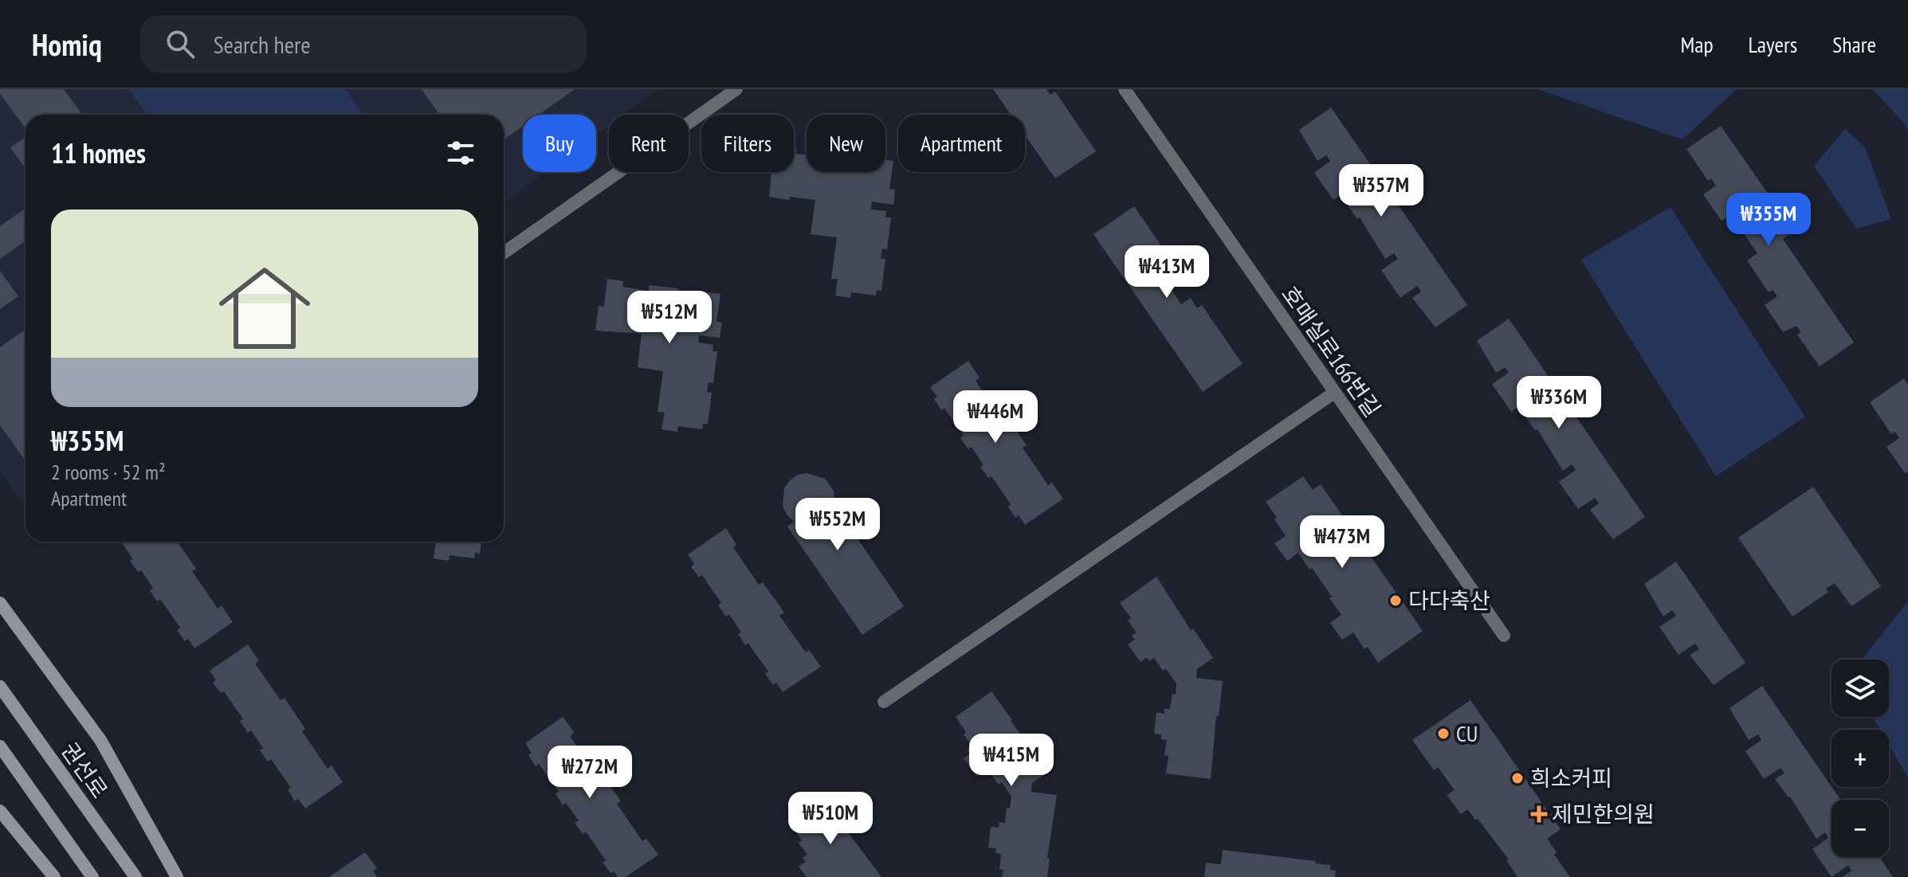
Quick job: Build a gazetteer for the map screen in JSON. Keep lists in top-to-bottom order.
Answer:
{
  "streets": {
    "main road": ["권선로"],
    "street": ["호매실로166번길"]
  },
  "places": {
    "other": ["다다축산", "CU", "희소커피"],
    "health": ["제민한의원"]
  },
  "page": {
    "header": "Homiq",
    "search": "Search here",
    "nav": ["Map", "Layers", "Share"],
    "chip": [
      "Buy",
      "Rent",
      "Filters",
      "New",
      "Apartment"
    ],
    "heading": "11 homes",
    "price": [
      "₩357M",
      "₩355M",
      "₩413M",
      "₩512M",
      "₩336M",
      "₩446M",
      "₩552M",
      "₩473M",
      "₩415M",
      "₩272M",
      "₩510M"
    ],
    "list": [
      {
        "name": "₩355M",
        "note": "2 rooms · 52 m² · Apartment"
      }
    ],
    "map_buttons": ["+", "−"]
  }
}
